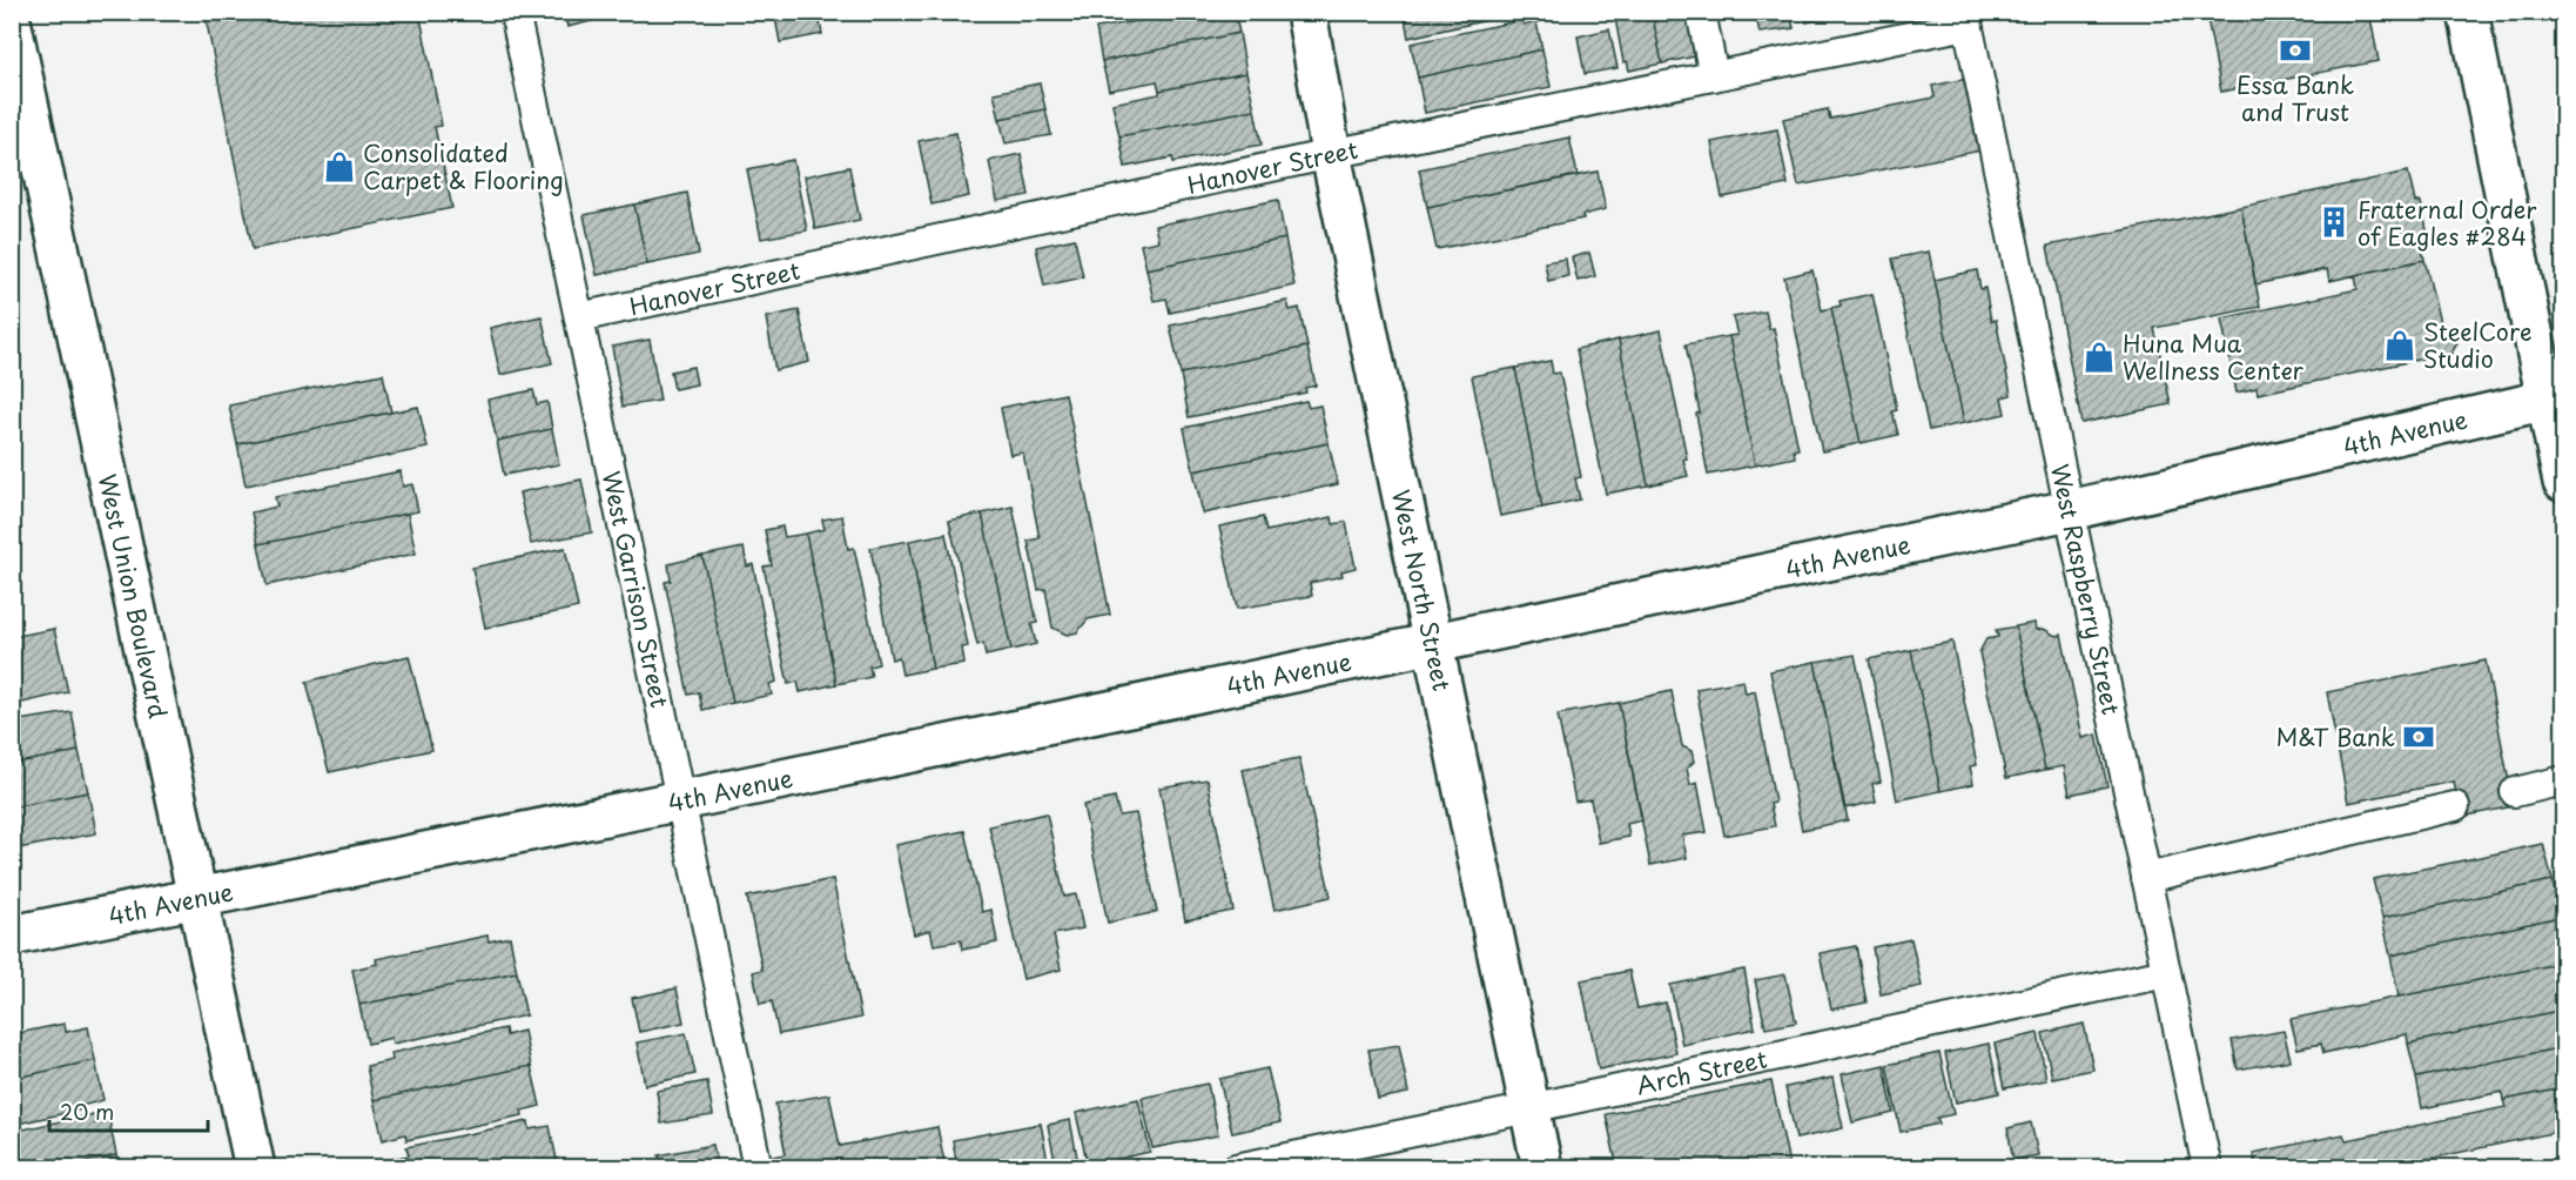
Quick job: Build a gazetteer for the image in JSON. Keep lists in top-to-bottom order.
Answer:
{
  "streets": {
    "street": ["4th Avenue", "West North Street", "West Union Boulevard"],
    "lane": [
      "Hanover Street",
      "West Garrison Street",
      "West Raspberry Street",
      "Arch Street"
    ]
  },
  "crossings": [
    ["Hanover Street", "West Garrison Street"],
    ["Hanover Street", "West North Street"],
    ["Hanover Street", "West Raspberry Street"],
    ["4th Avenue", "West Garrison Street"],
    ["4th Avenue", "West North Street"],
    ["4th Avenue", "West Raspberry Street"],
    ["4th Avenue", "West Union Boulevard"],
    ["West North Street", "Arch Street"],
    ["West Raspberry Street", "Arch Street"]
  ],
  "places": {
    "bank": ["Essa Bank and Trust", "M&T Bank"],
    "shop": ["Consolidated Carpet & Flooring", "SteelCore Studio", "Huna Mua Wellness Center"],
    "building": ["Fraternal Order of Eagles #284"]
  },
  "scale_bar": "20 m"
}
